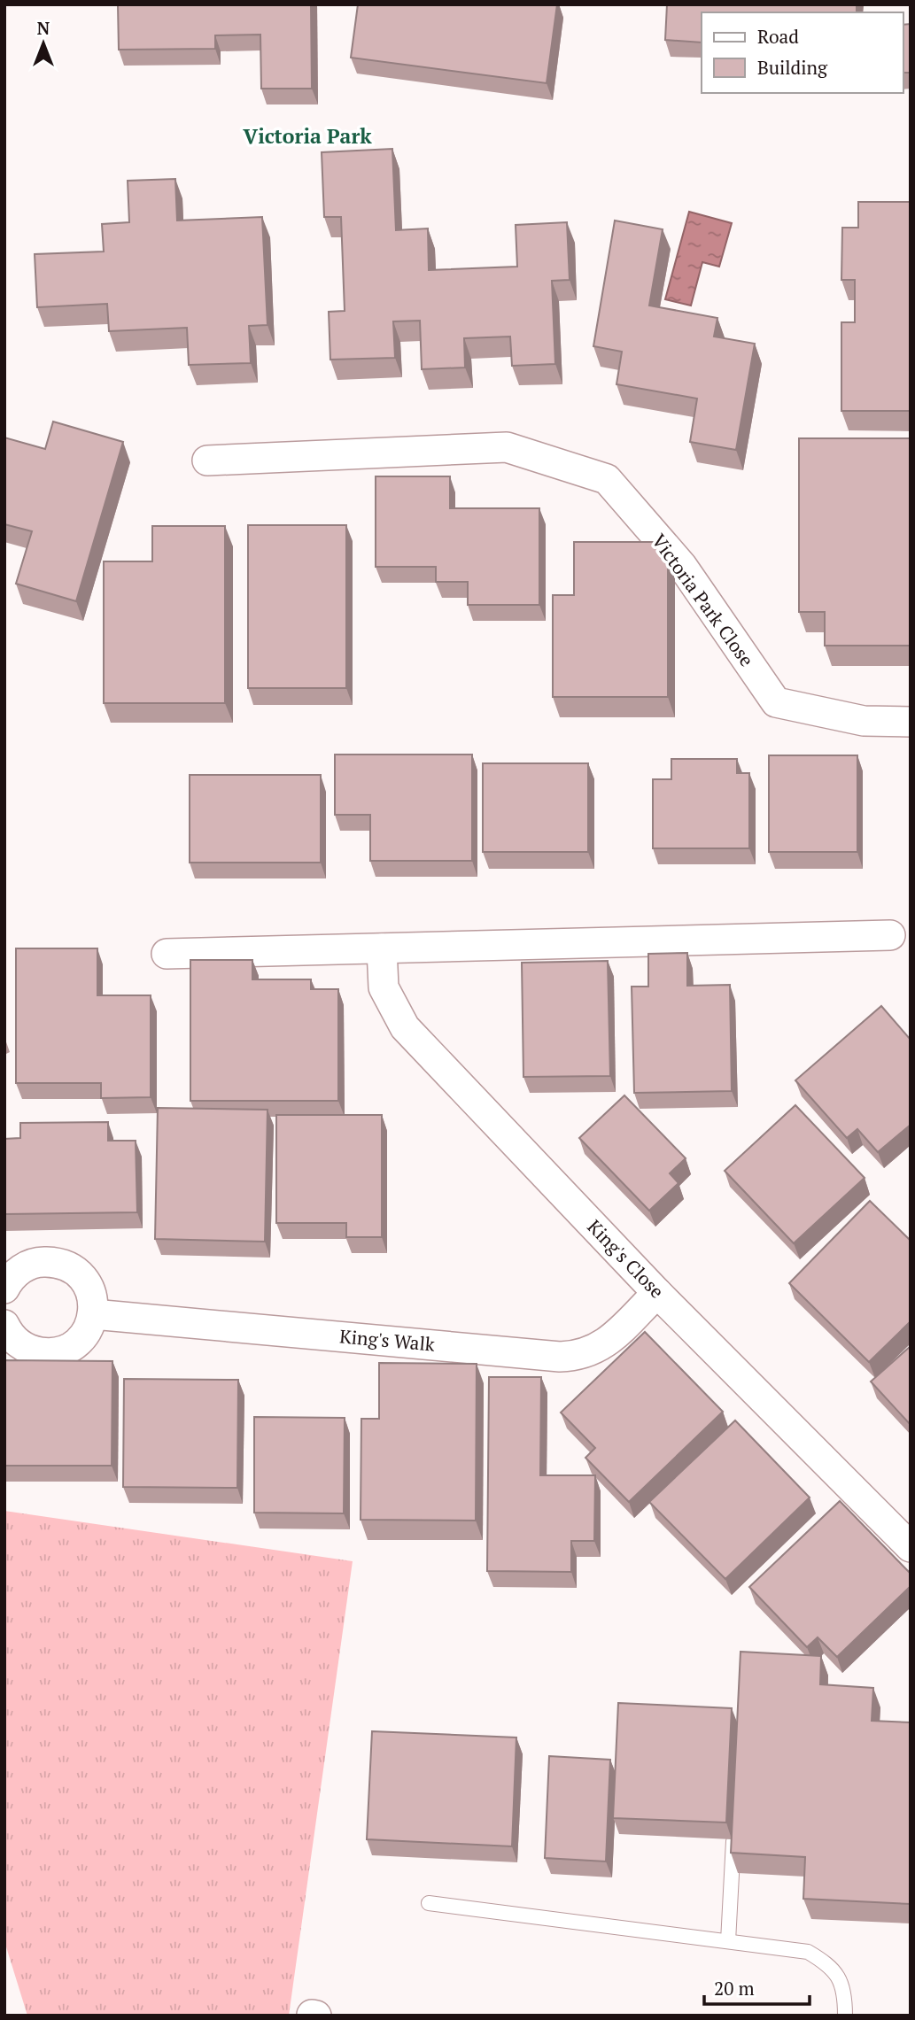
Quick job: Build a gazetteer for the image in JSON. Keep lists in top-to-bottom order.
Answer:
{
  "streets": {
    "street": ["Victoria Park Close", "King's Close", "King's Walk"]
  },
  "crossings": [
    ["King's Close", "King's Walk"]
  ],
  "districts": ["Victoria Park"],
  "legend": ["Road", "Building"],
  "scale_bar": "20 m",
  "north": "top"
}
